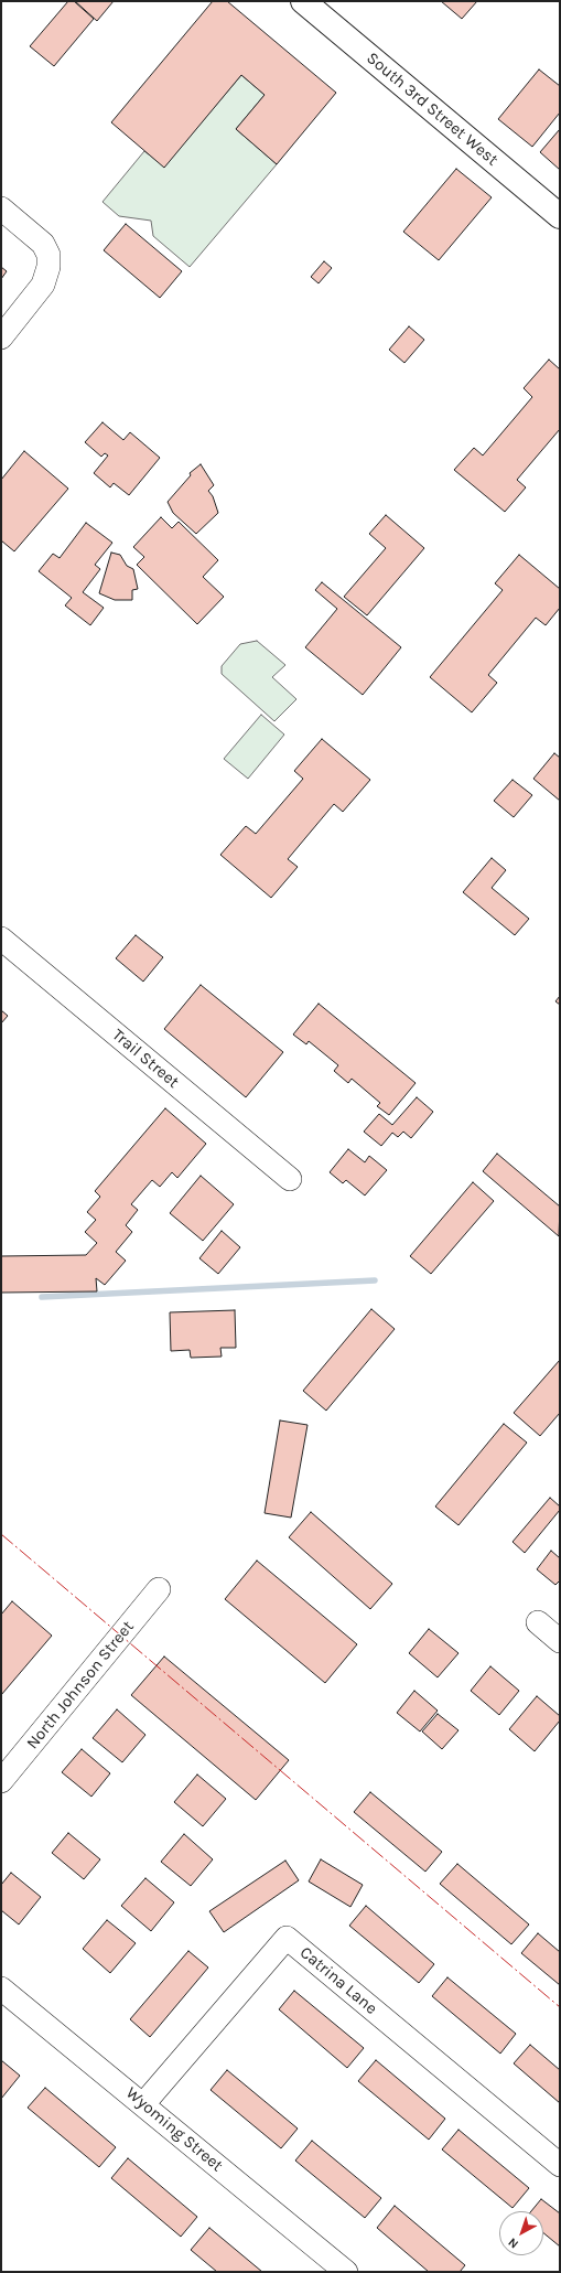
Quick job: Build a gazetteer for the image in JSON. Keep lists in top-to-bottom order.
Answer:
{
  "streets": {
    "main road": ["South 3rd Street West"],
    "street": [
      "Trail Street",
      "North Johnson Street",
      "Catrina Lane",
      "Wyoming Street"
    ]
  },
  "crossings": [
    ["Catrina Lane", "Wyoming Street"]
  ],
  "north": "bottom left"
}
